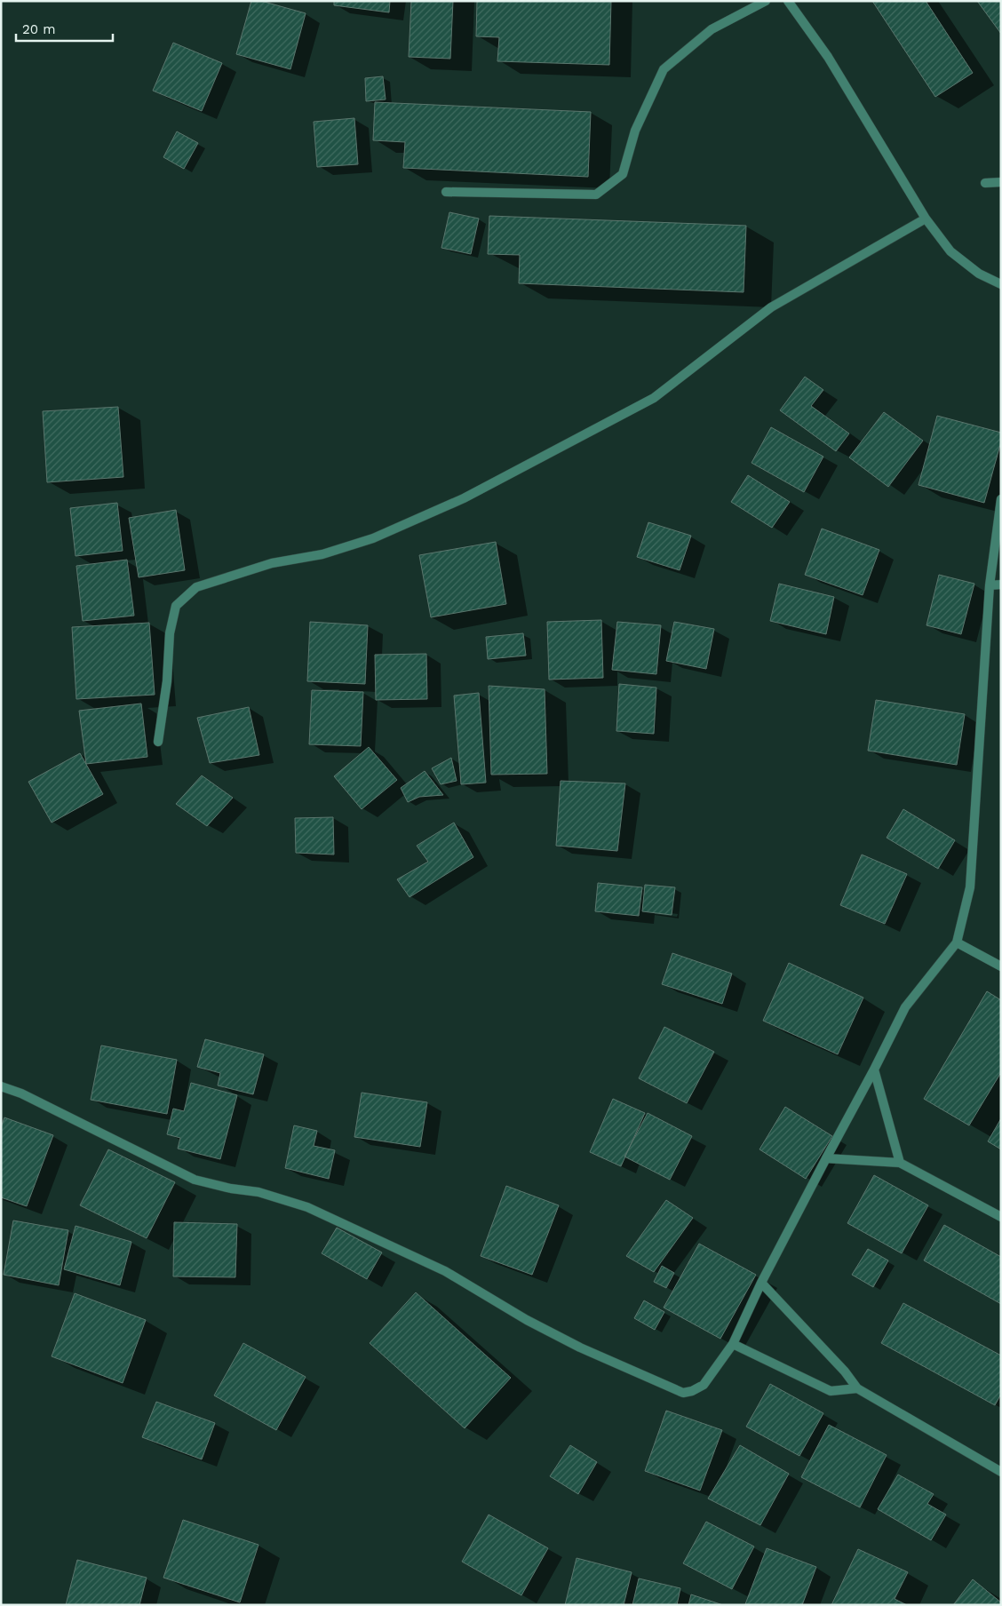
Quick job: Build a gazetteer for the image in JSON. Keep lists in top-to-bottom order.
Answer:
{
  "scale_bar": "20 m"
}
